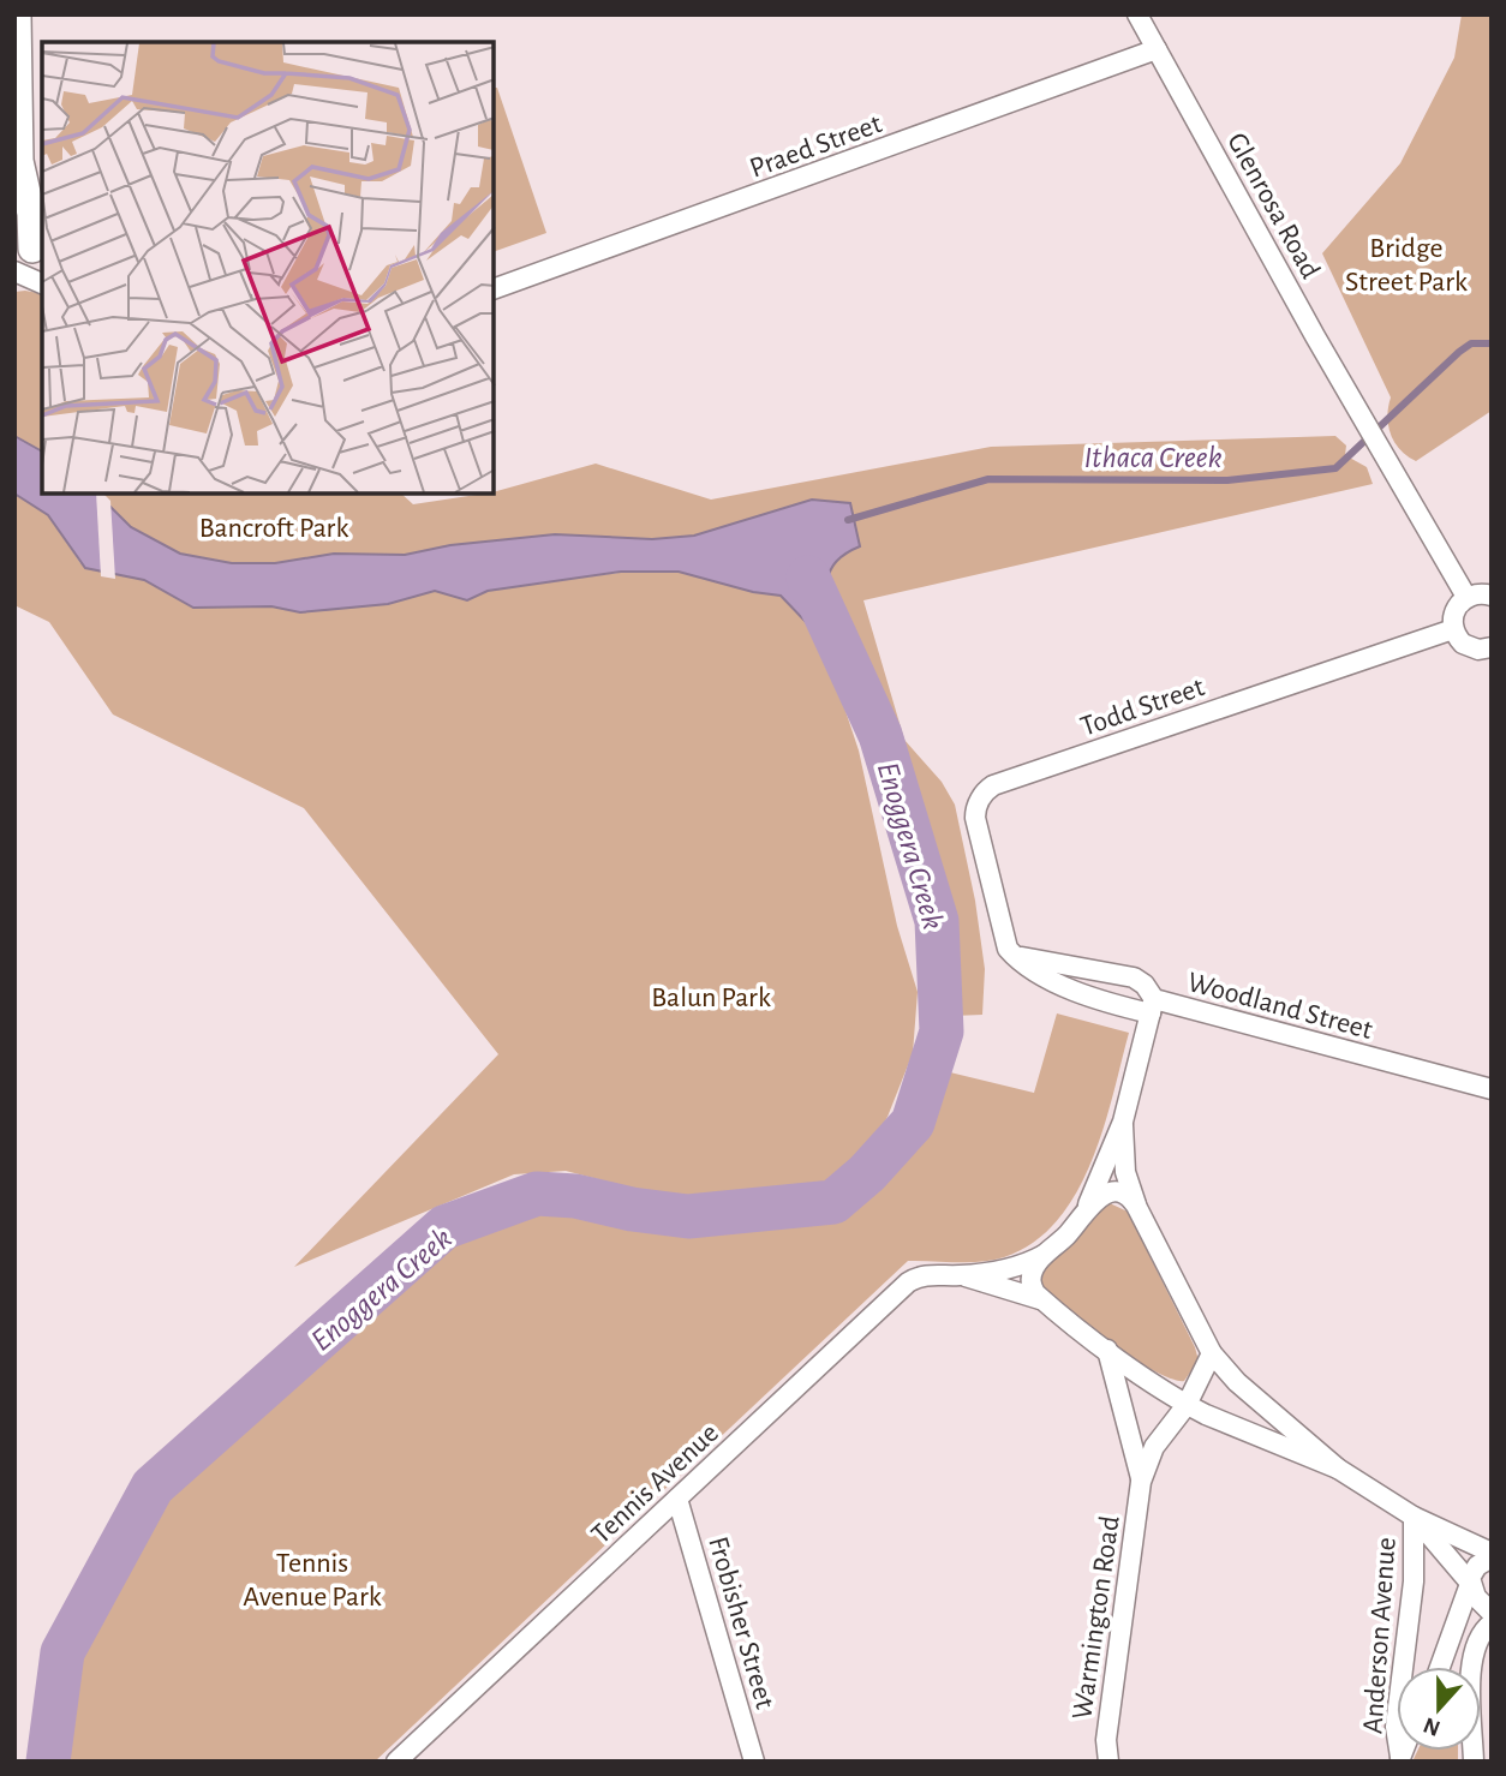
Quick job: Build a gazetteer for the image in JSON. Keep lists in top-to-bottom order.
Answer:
{
  "streets": {
    "street": [
      "Praed Street",
      "Glenrosa Road",
      "Todd Street",
      "Woodland Street",
      "Tennis Avenue",
      "Warmington Road",
      "Frobisher Street",
      "Anderson Avenue"
    ]
  },
  "crossings": [
    ["Praed Street", "Glenrosa Road"],
    ["Todd Street", "Woodland Street"],
    ["Tennis Avenue", "Warmington Road"],
    ["Tennis Avenue", "Frobisher Street"]
  ],
  "water": ["Ithaca Creek", "Enoggera Creek"],
  "parks": [
    "Bridge Street Park",
    "Bancroft Park",
    "Balun Park",
    "Tennis Avenue Park"
  ],
  "north": "bottom"
}
